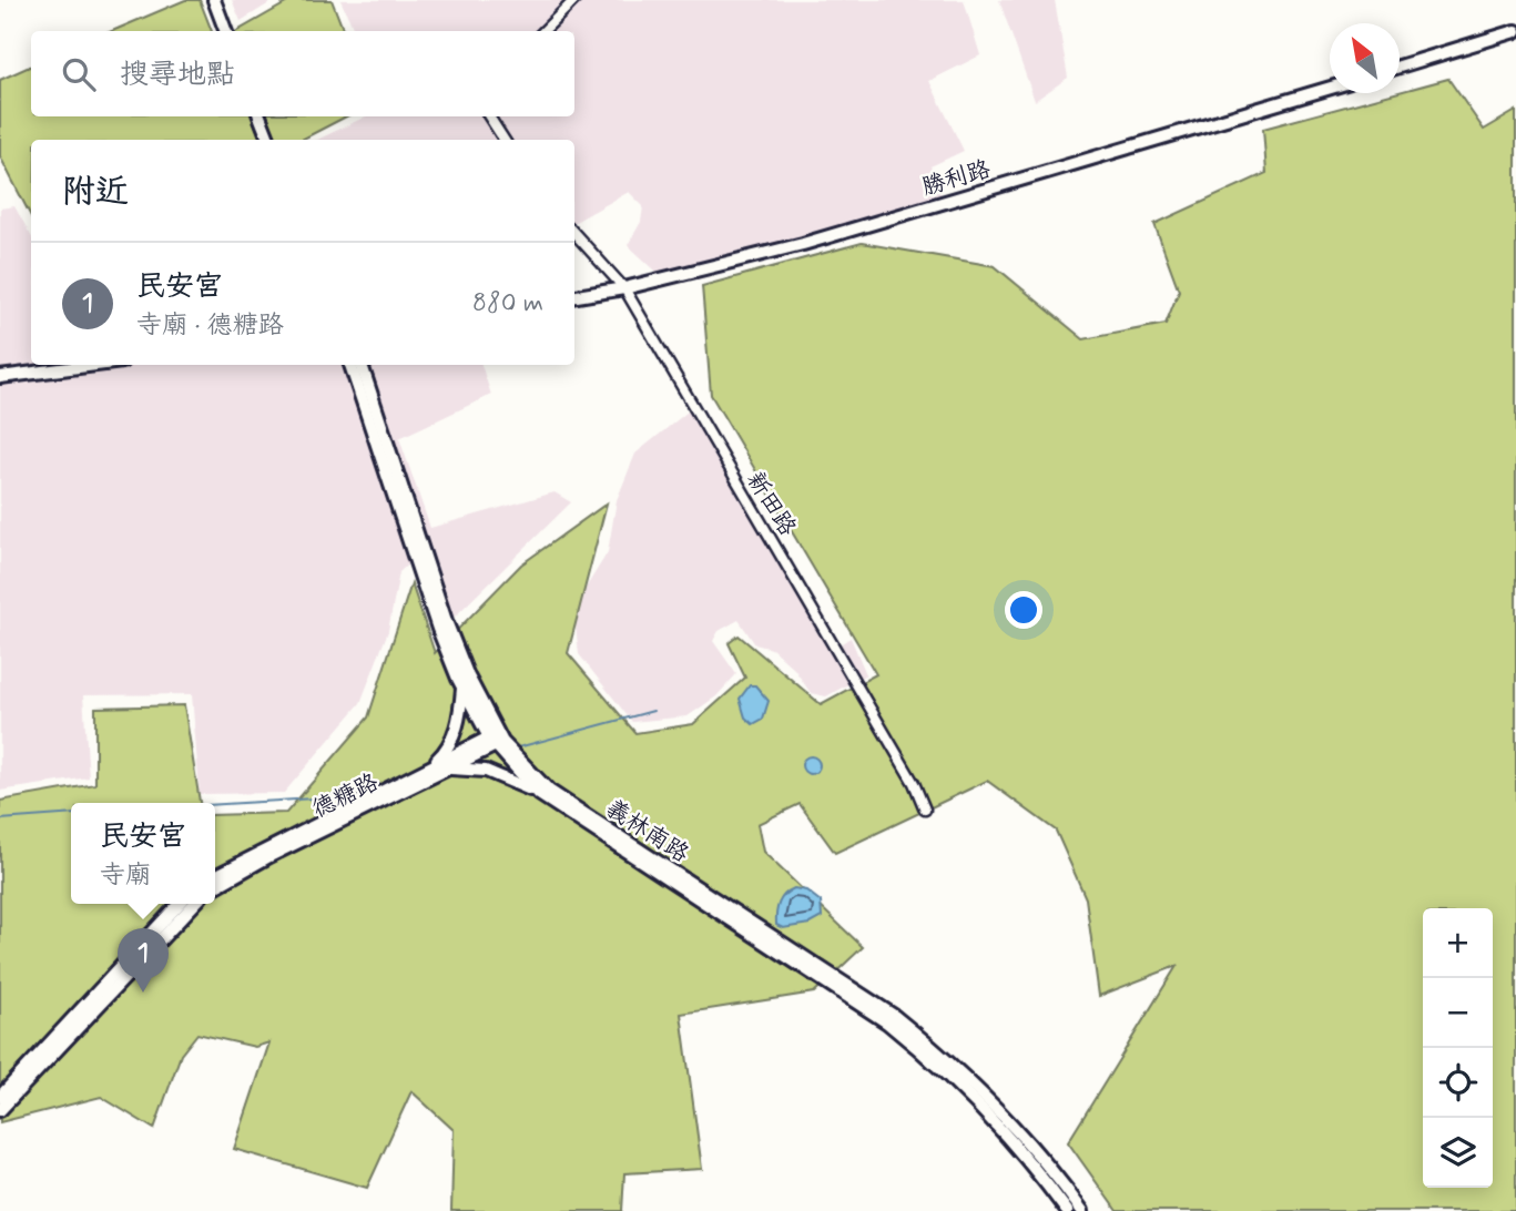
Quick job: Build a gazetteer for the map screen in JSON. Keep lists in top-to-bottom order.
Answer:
{
  "streets": {
    "street": [
      "勝利路",
      "新田路",
      "德糖路",
      "義林南路"
    ]
  },
  "crossings": [
    ["勝利路", "新田路"],
    ["德糖路", "義林南路"]
  ],
  "north": "top left",
  "page": {
    "search": "搜尋地點",
    "heading": "附近",
    "list": [
      {
        "mark": "1",
        "name": "民安宮",
        "note": "寺廟 · 德糖路",
        "value": "880 m"
      }
    ],
    "popup": ["民安宮", "寺廟"],
    "map_buttons": ["+", "−"],
    "pins": "1"
  }
}
